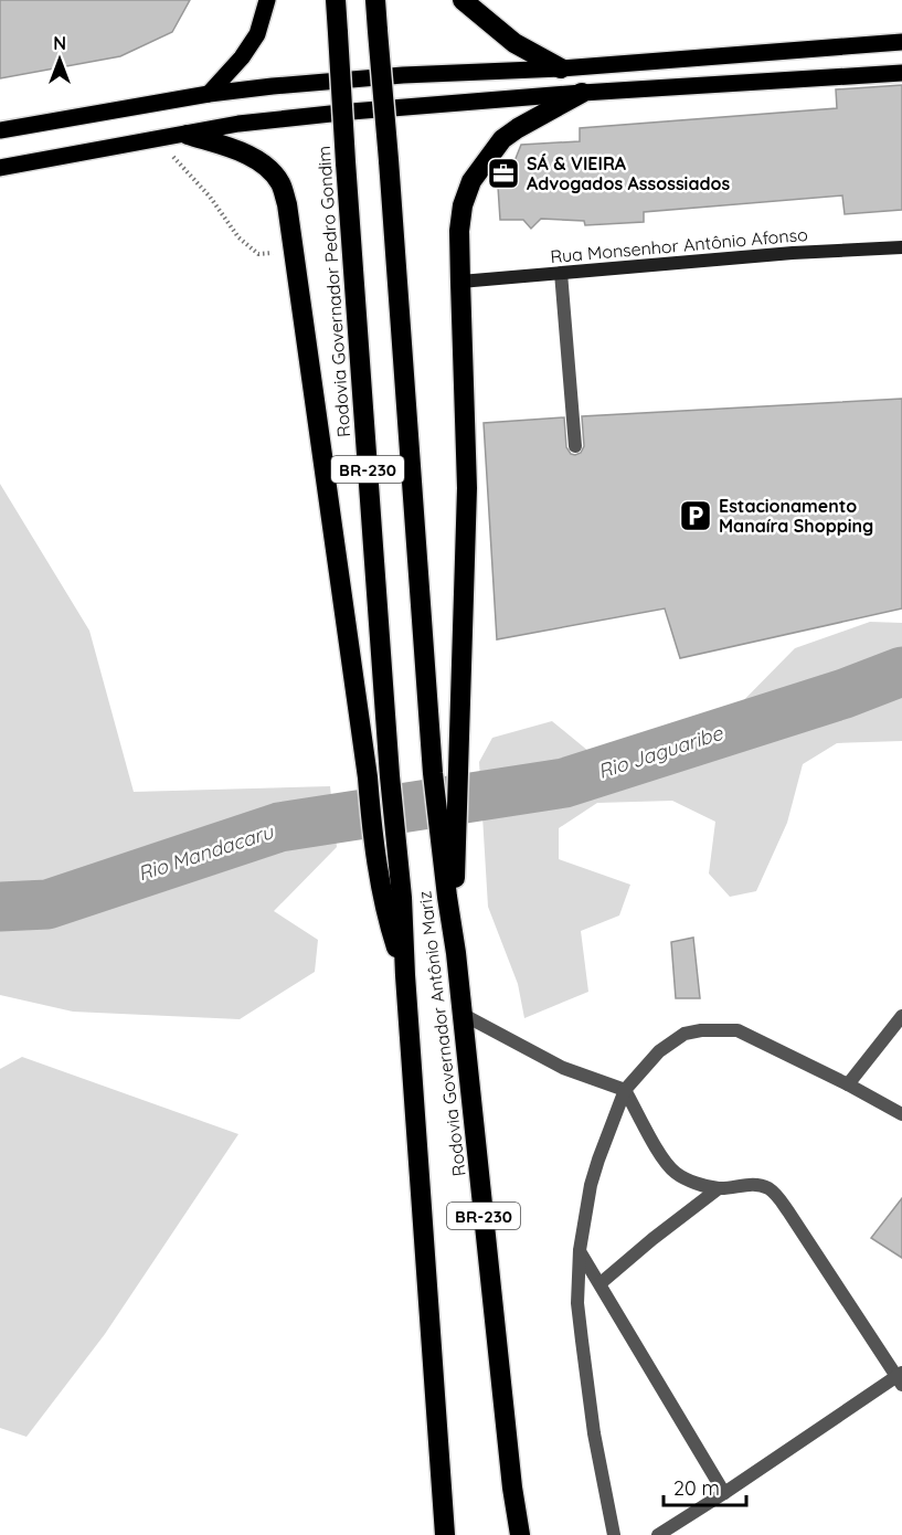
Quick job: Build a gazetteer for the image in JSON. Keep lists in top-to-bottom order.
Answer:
{
  "streets": {
    "highway": ["Rodovia Governador Pedro Gondim", "BR-230", "Rodovia Governador Antônio Mariz"],
    "street": ["Rua Monsenhor Antônio Afonso"]
  },
  "crossings": [
    ["Rodovia Governador Pedro Gondim", "Rodovia Governador Antônio Mariz"]
  ],
  "water": ["Rio Jaguaribe", "Rio Mandacaru"],
  "places": {
    "office": ["SÁ & VIEIRA Advogados Assossiados"],
    "parking": ["Estacionamento Manaíra Shopping"]
  },
  "scale_bar": "20 m",
  "north": "top"
}
